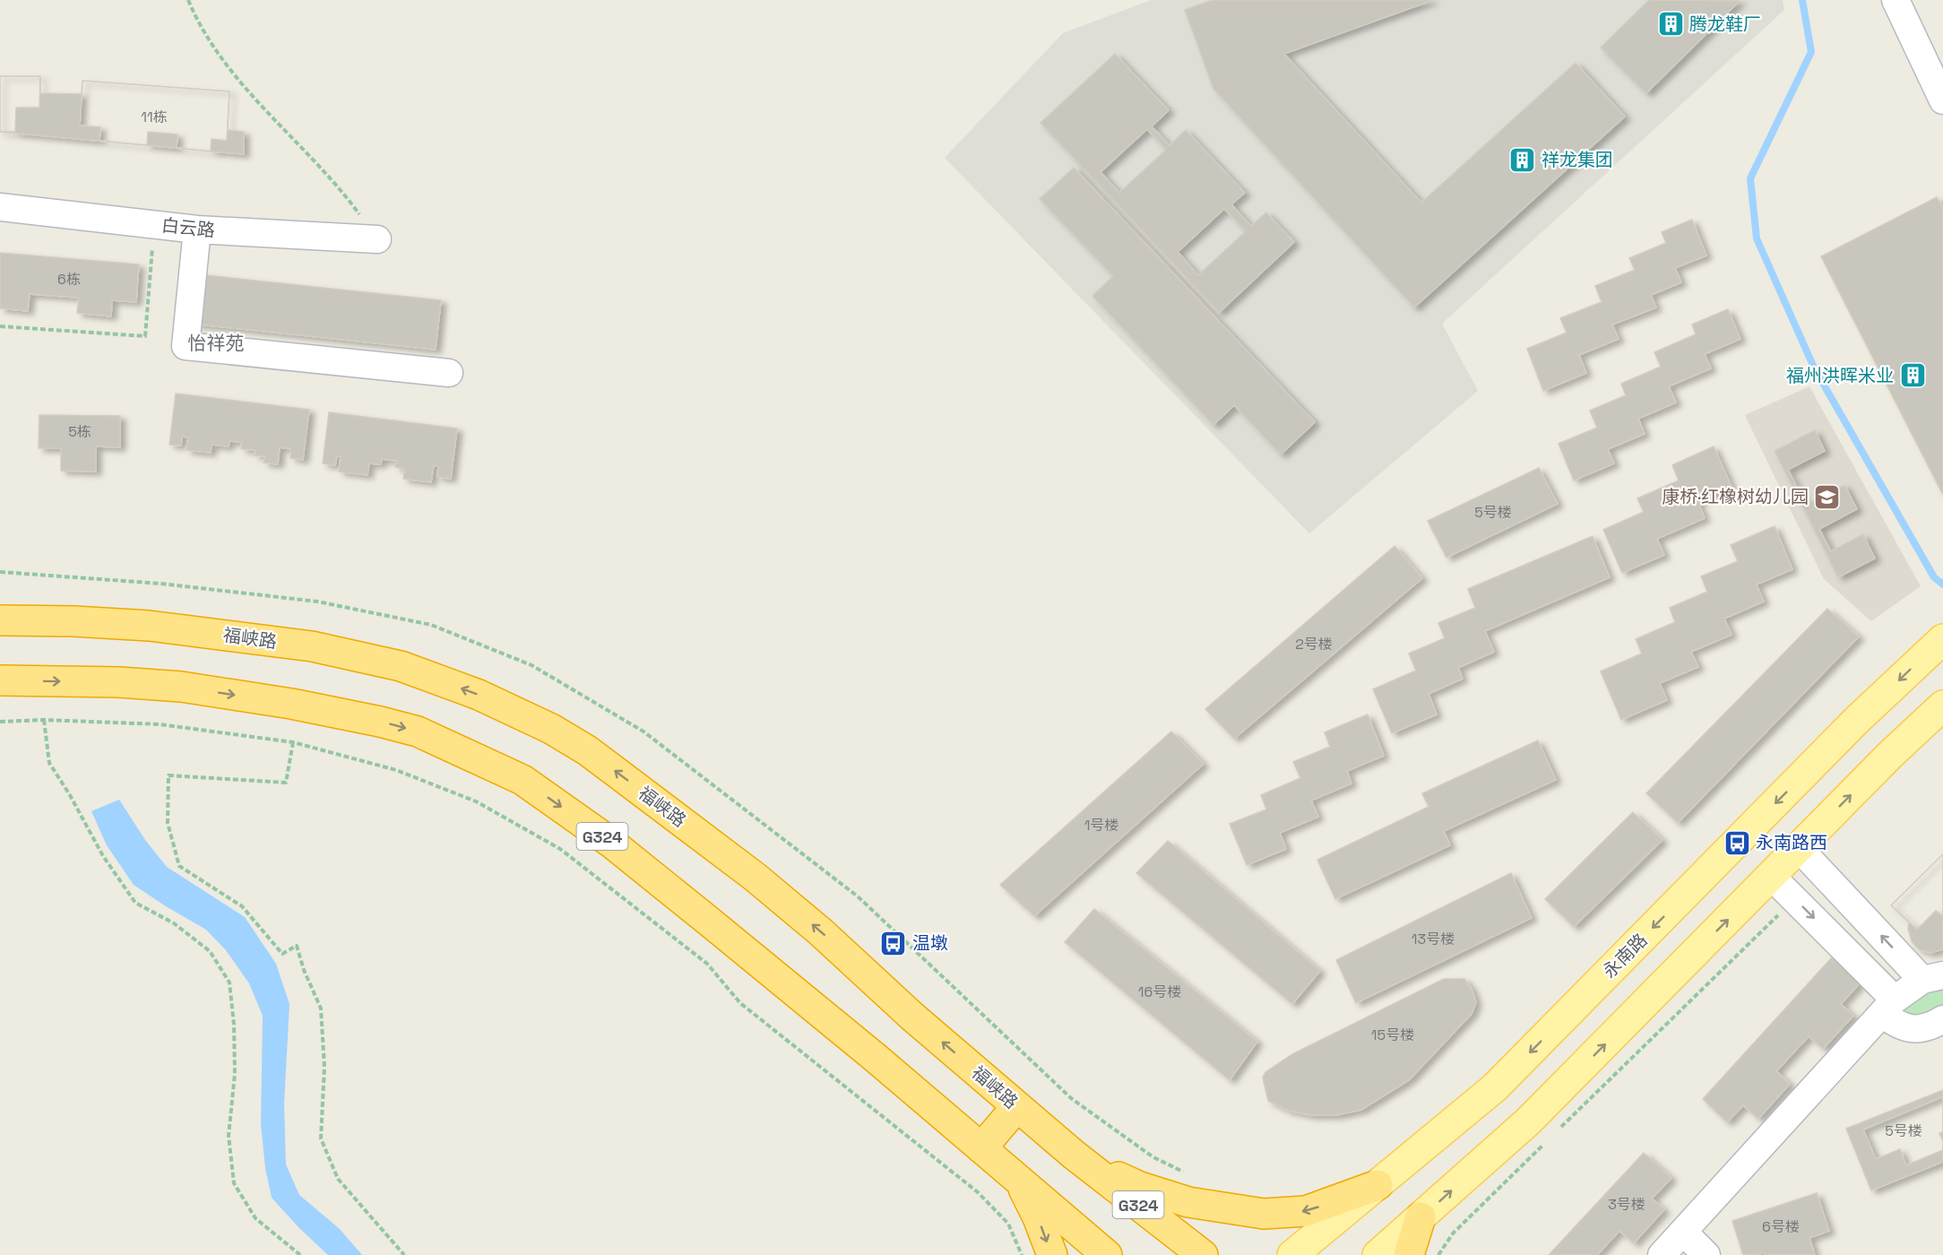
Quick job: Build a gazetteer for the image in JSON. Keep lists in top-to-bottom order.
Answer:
{
  "streets": {
    "highway": ["福峡路", "G324"],
    "main road": ["永南路"],
    "street": ["白云路"]
  },
  "districts": ["怡祥苑"],
  "places": {
    "building": ["腾龙鞋厂", "祥龙集团", "福州洪晖米业"],
    "school or university": ["康桥·红橡树幼儿园"],
    "bus stop": ["永南路西", "温墩"]
  },
  "house_numbers": [
    "11栋",
    "6栋",
    "5栋",
    "5号楼",
    "2号楼",
    "1号楼",
    "13号楼",
    "16号楼",
    "15号楼",
    "5号楼",
    "3号楼",
    "6号楼"
  ]
}
